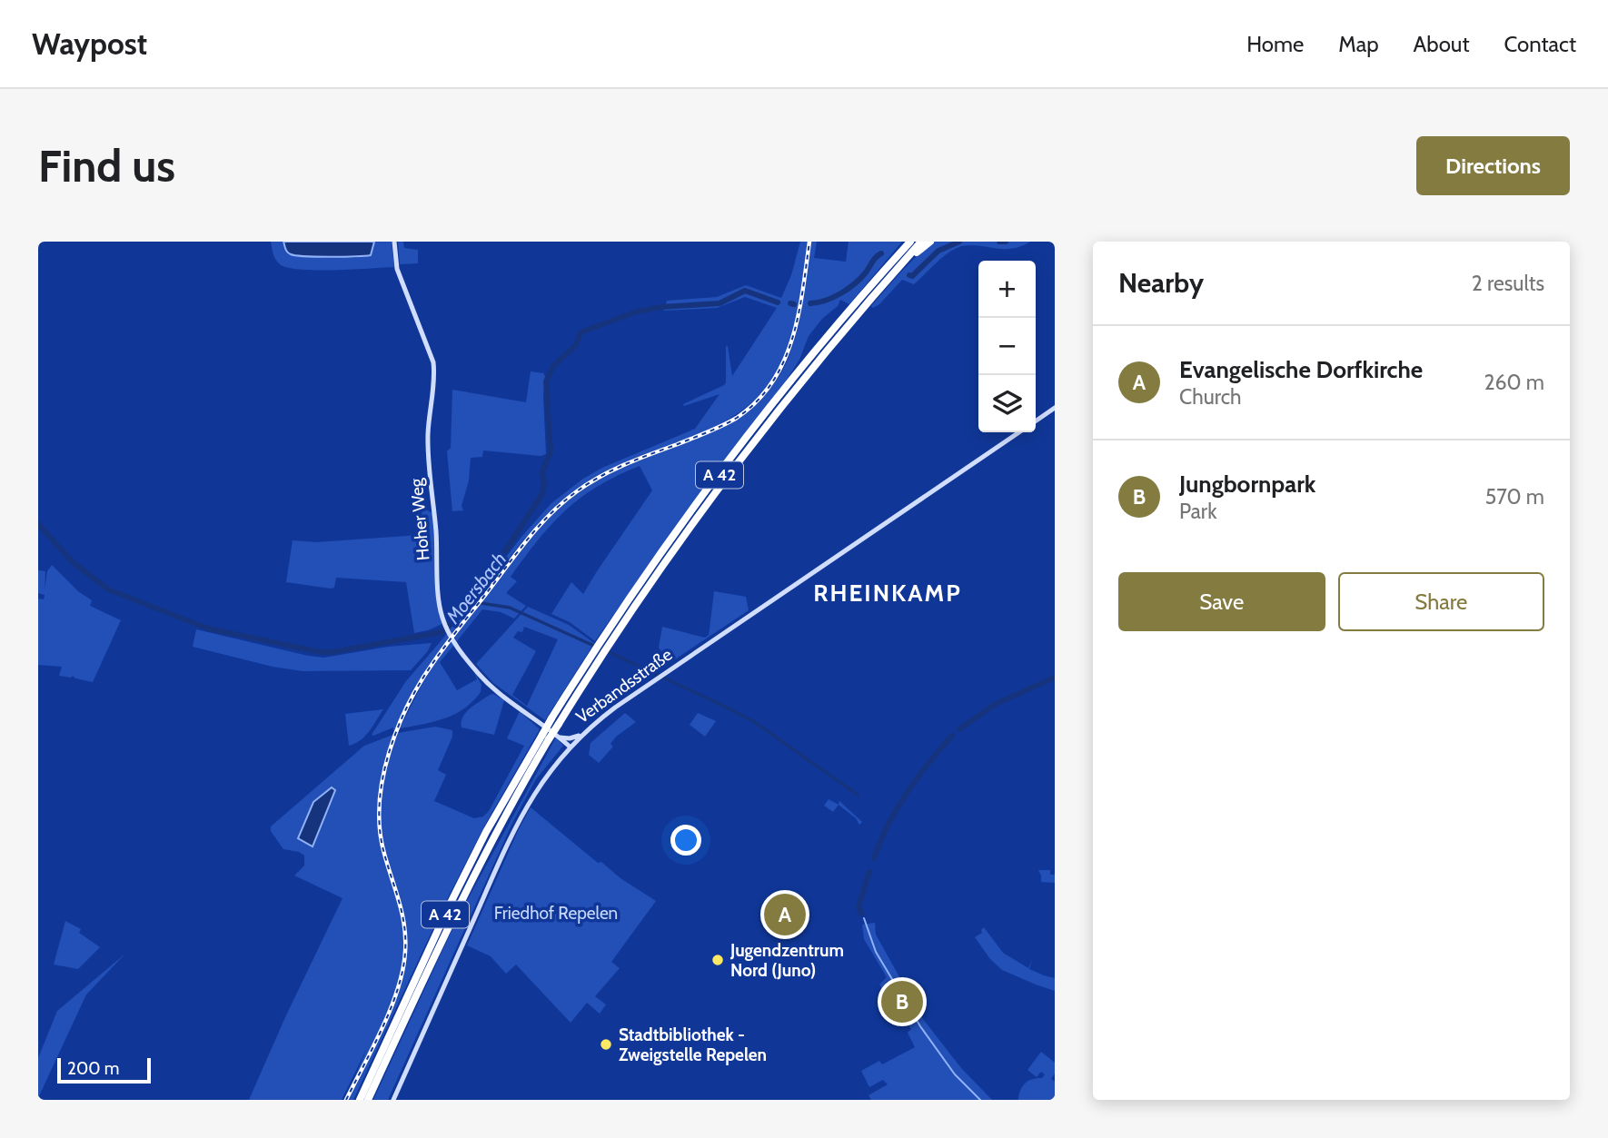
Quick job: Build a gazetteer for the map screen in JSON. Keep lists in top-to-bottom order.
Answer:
{
  "streets": {
    "highway": ["A 42"],
    "main road": ["Hoher Weg", "Verbandsstraße"]
  },
  "crossings": [
    ["Hoher Weg", "Verbandsstraße"]
  ],
  "districts": ["RHEINKAMP"],
  "water": ["Moersbach"],
  "parks": ["Friedhof Repelen"],
  "places": ["Jugendzentrum Nord (Juno)", "Stadtbibliothek - Zweigstelle Repelen"],
  "scale_bar": "200 m",
  "page": {
    "header": "Waypost",
    "nav": [
      "Home",
      "Map",
      "About",
      "Contact"
    ],
    "buttons": [
      "Directions",
      ["Save", "Share"]
    ],
    "title": "Find us",
    "heading": ["Nearby", "2 results"],
    "map_buttons": ["+", "−"],
    "list": [
      {
        "mark": "A",
        "name": "Evangelische Dorfkirche",
        "note": "Church",
        "value": "260 m"
      },
      {
        "mark": "B",
        "name": "Jungbornpark",
        "note": "Park",
        "value": "570 m"
      }
    ],
    "pins": ["A", "B"],
    "scale": "200 m"
  }
}
